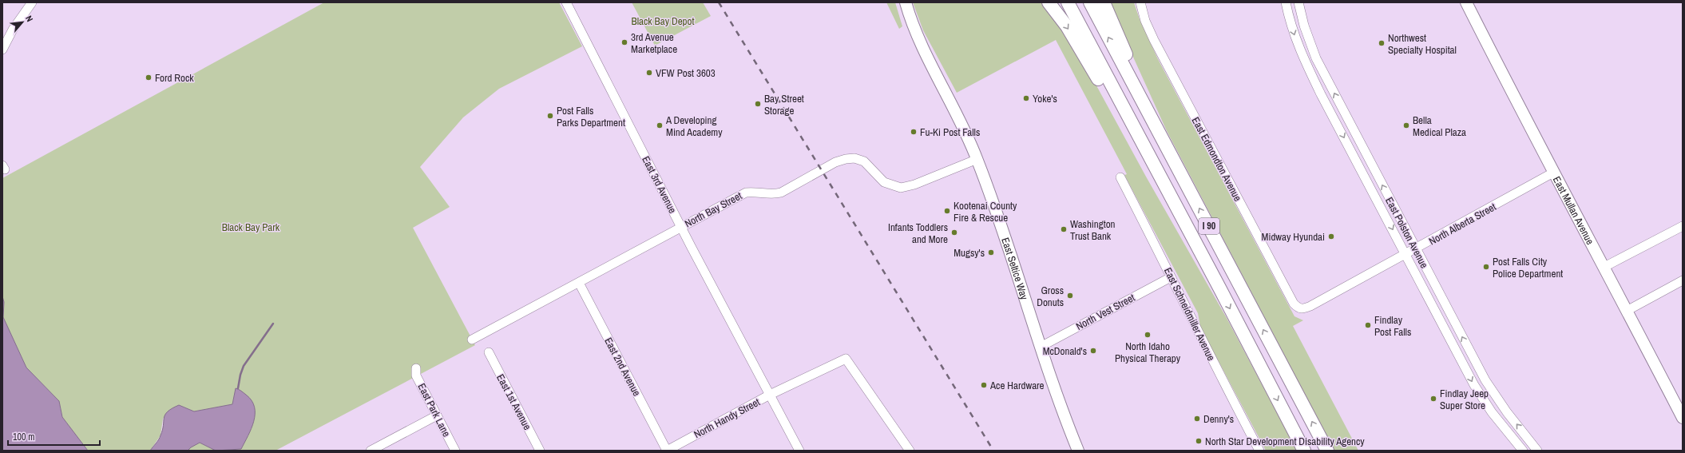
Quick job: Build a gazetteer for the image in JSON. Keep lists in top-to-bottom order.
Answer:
{
  "streets": {
    "highway": ["I 90"],
    "main road": ["East Mullan Avenue", "East Seltice Way"],
    "street": [
      "East Edmondton Avenue",
      "East 3rd Avenue",
      "North Bay Street",
      "North Alberta Street",
      "East Polston Avenue",
      "North Vest Street",
      "East Schneidmiller Avenue",
      "East 2nd Avenue",
      "East 1st Avenue",
      "East Park Lane",
      "North Handy Street"
    ]
  },
  "crossings": [
    ["East Edmondton Avenue", "North Alberta Street"],
    ["East 3rd Avenue", "North Bay Street"],
    ["East 3rd Avenue", "North Handy Street"],
    ["North Bay Street", "East Seltice Way"],
    ["North Bay Street", "East 2nd Avenue"],
    ["East Mullan Avenue", "North Alberta Street"],
    ["North Alberta Street", "East Polston Avenue"],
    ["East Seltice Way", "North Vest Street"],
    ["North Vest Street", "East Schneidmiller Avenue"],
    ["East 2nd Avenue", "North Handy Street"]
  ],
  "parks": ["Black Bay Depot", "Black Bay Park"],
  "places": [
    "3rd Avenue Marketplace",
    "Northwest Specialty Hospital",
    "VFW Post 3603",
    "Ford Rock",
    "Yoke's",
    "Bay Street Storage",
    "Post Falls Parks Department",
    "A Developing Mind Academy",
    "Bella Medical Plaza",
    "Fu-Ki Post Falls",
    "Kootenai County Fire & Rescue",
    "Washington Trust Bank",
    "Infants Toddlers and More",
    "Midway Hyundai",
    "Mugsy's",
    "Post Falls City Police Department",
    "Gross Donuts",
    "Findlay Post Falls",
    "North Idaho Physical Therapy",
    "McDonald's",
    "Ace Hardware",
    "Findlay Jeep Super Store",
    "Denny's",
    "North Star Development Disability Agency"
  ],
  "scale_bar": "100 m",
  "north": "top right"
}
